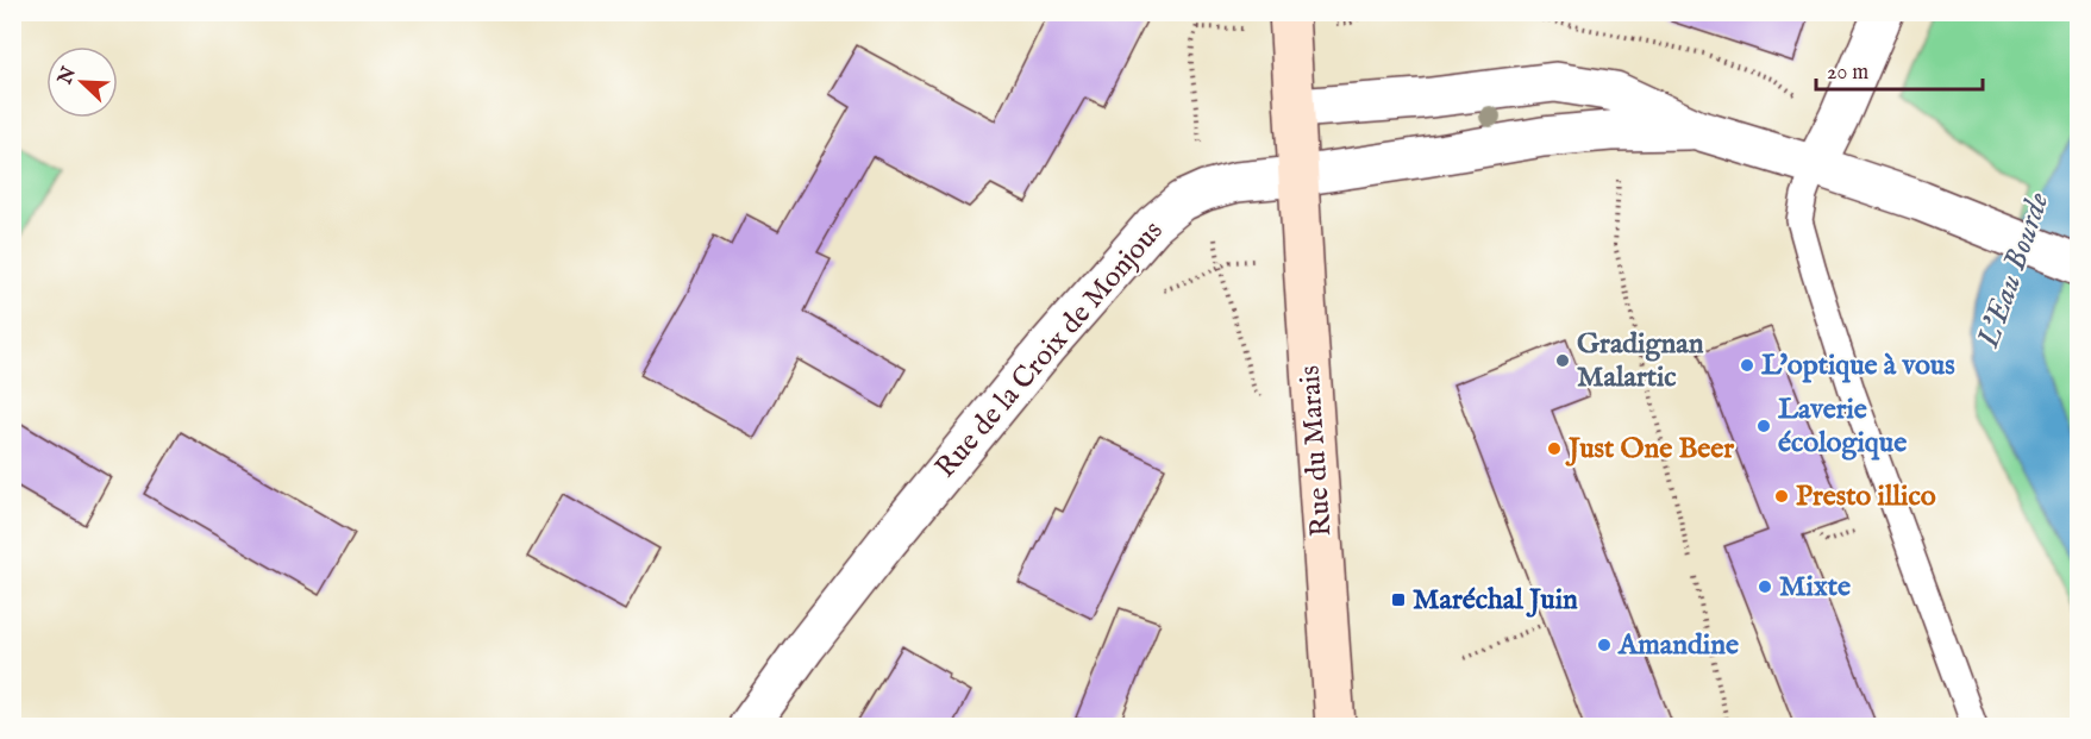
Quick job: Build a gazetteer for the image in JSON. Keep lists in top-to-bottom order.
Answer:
{
  "streets": {
    "main road": ["Rue du Marais"],
    "street": ["Rue de la Croix de Monjous"]
  },
  "crossings": [
    ["Rue de la Croix de Monjous", "Rue du Marais"]
  ],
  "water": ["L'Eau Bourde"],
  "places": {
    "other": [
      "Gradignan Malartic",
      "L'optique à vous",
      "Laverie écologique",
      "Just One Beer",
      "Presto illico",
      "Mixte",
      "Amandine"
    ],
    "transit": ["Maréchal Juin"]
  },
  "scale_bar": "20 m",
  "north": "top left"
}
